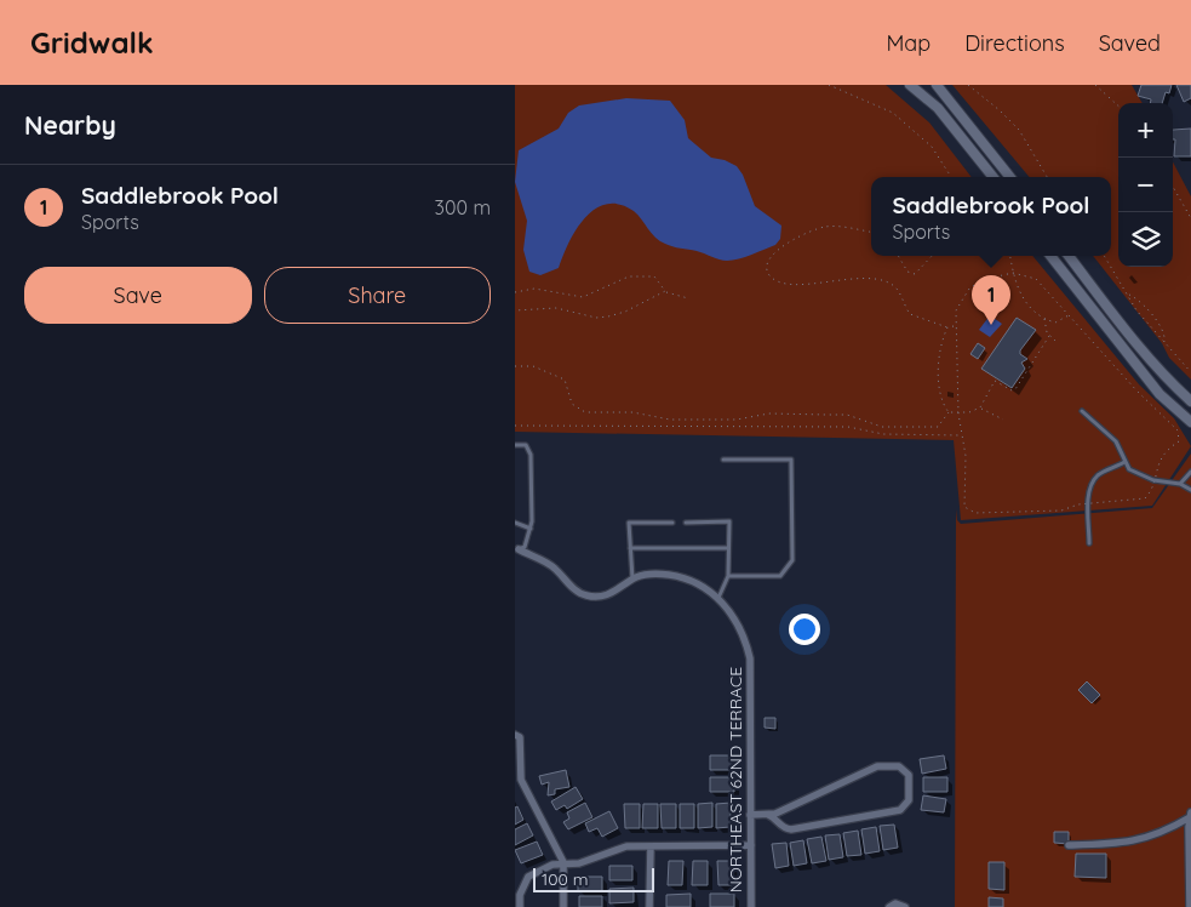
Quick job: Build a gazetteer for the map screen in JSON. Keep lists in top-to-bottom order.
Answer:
{
  "streets": {
    "street": ["NORTHEAST 62ND TERRACE"]
  },
  "scale_bar": "100 m",
  "page": {
    "header": "Gridwalk",
    "nav": ["Map", "Directions", "Saved"],
    "heading": "Nearby",
    "map_buttons": ["+", "−"],
    "list": [
      {
        "mark": "1",
        "name": "Saddlebrook Pool",
        "note": "Sports",
        "value": "300 m"
      }
    ],
    "popup": ["Saddlebrook Pool", "Sports"],
    "buttons": ["Save", "Share"],
    "pins": "1",
    "scale": "100 m"
  }
}
